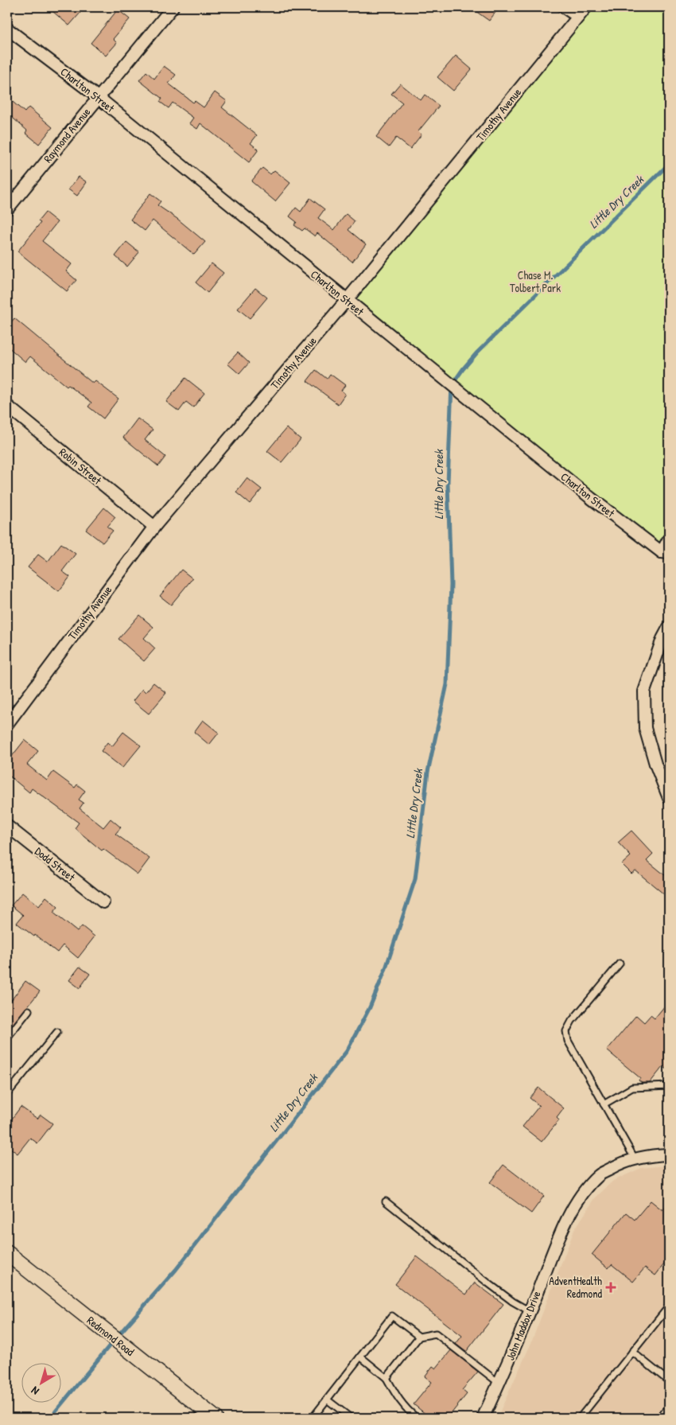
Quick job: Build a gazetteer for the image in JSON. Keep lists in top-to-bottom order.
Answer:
{
  "streets": {
    "street": [
      "Charlton Street",
      "Timothy Avenue",
      "Raymond Avenue",
      "Robin Street",
      "Dodd Street",
      "John Maddox Drive",
      "Redmond Road"
    ]
  },
  "crossings": [
    ["Charlton Street", "Timothy Avenue"],
    ["Charlton Street", "Raymond Avenue"],
    ["Timothy Avenue", "Robin Street"]
  ],
  "water": ["Little Dry Creek"],
  "parks": ["Chase M. Tolbert Park"],
  "places": {
    "health": ["AdventHealth Redmond"]
  },
  "north": "bottom left"
}
